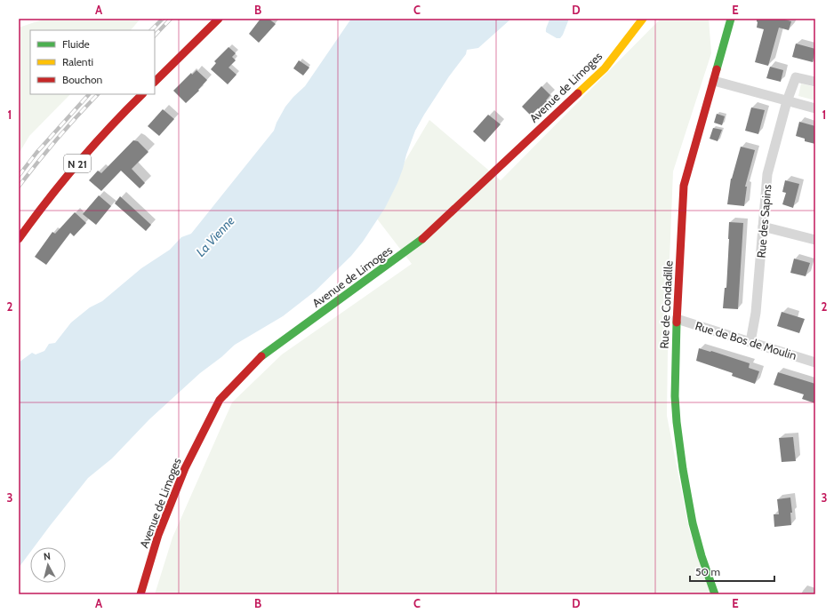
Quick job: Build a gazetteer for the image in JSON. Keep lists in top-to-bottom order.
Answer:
{
  "streets": {
    "main road": ["Avenue de Limoges", "N 21", "Rue de Condadille"],
    "street": ["Rue des Sapins", "Rue de Bos de Moulin"]
  },
  "crossings": [
    ["Rue des Sapins", "Rue de Bos de Moulin"],
    ["Rue de Condadille", "Rue de Bos de Moulin"]
  ],
  "water": ["La Vienne"],
  "legend": ["Fluide", "Ralenti", "Bouchon"],
  "scale_bar": "50 m",
  "north": "top",
  "grid": {
    "columns": [
      "A",
      "B",
      "C",
      "D",
      "E"
    ],
    "rows": ["1", "2", "3"]
  }
}
